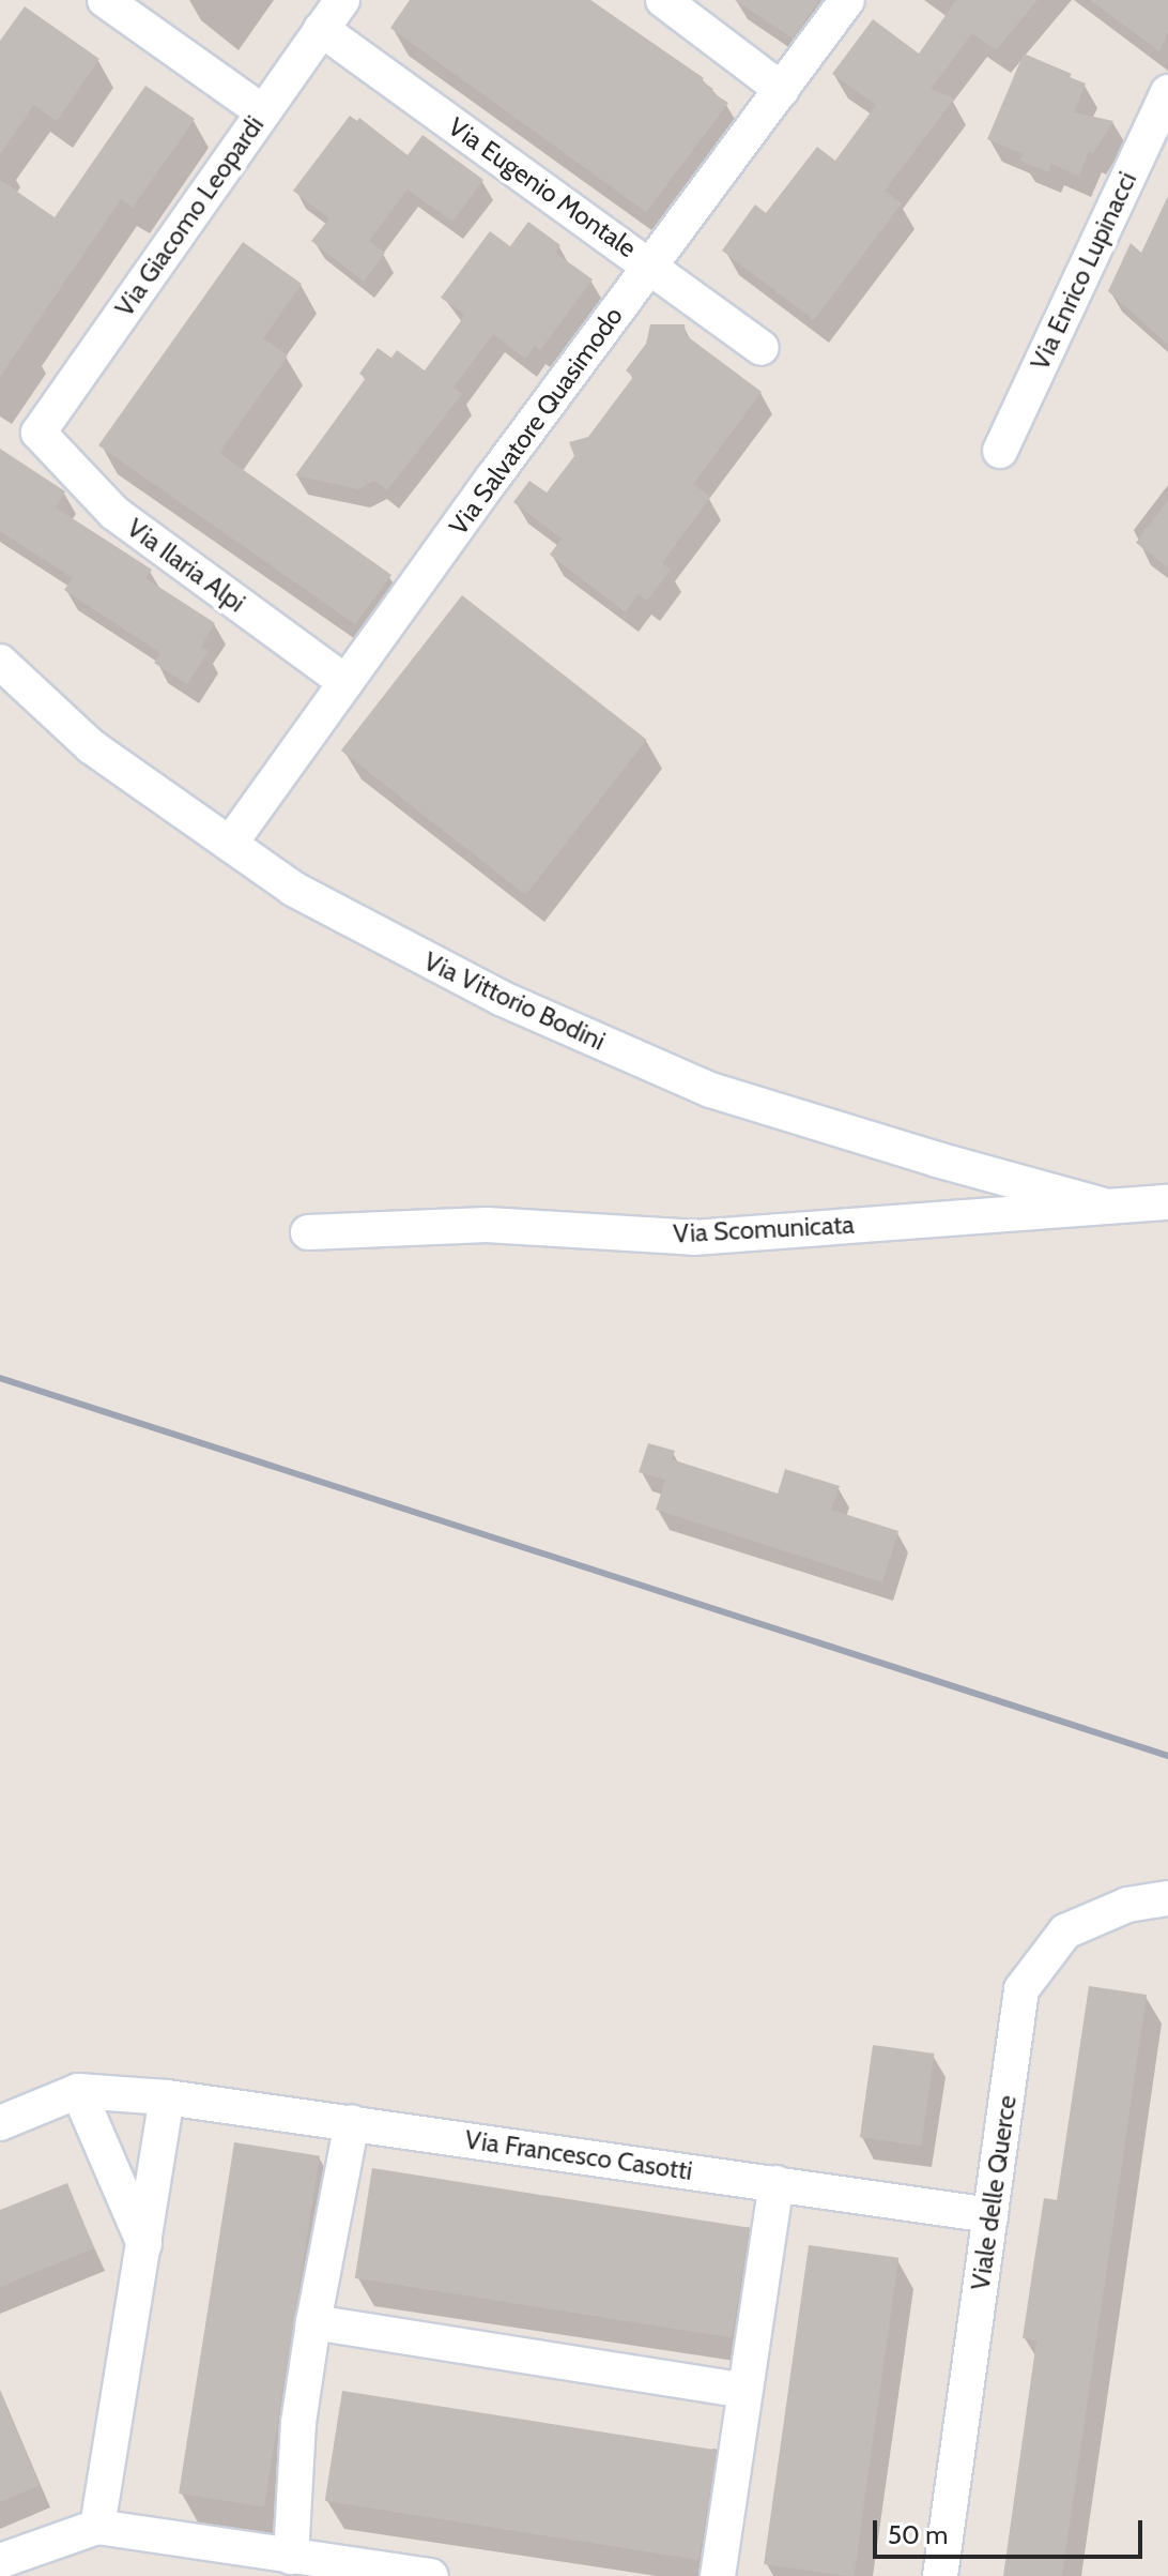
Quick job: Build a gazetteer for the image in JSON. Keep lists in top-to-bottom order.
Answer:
{
  "streets": {
    "street": [
      "Via Eugenio Montale",
      "Via Giacomo Leopardi",
      "Via Enrico Lupinacci",
      "Via Salvatore Quasimodo",
      "Via Ilaria Alpi",
      "Via Vittorio Bodini",
      "Via Scomunicata",
      "Via Francesco Casotti",
      "Viale delle Querce"
    ]
  },
  "crossings": [
    ["Via Eugenio Montale", "Via Giacomo Leopardi"],
    ["Via Eugenio Montale", "Via Salvatore Quasimodo"],
    ["Via Giacomo Leopardi", "Via Ilaria Alpi"],
    ["Via Salvatore Quasimodo", "Via Ilaria Alpi"],
    ["Via Salvatore Quasimodo", "Via Vittorio Bodini"],
    ["Via Vittorio Bodini", "Via Scomunicata"],
    ["Via Francesco Casotti", "Viale delle Querce"]
  ],
  "scale_bar": "50 m"
}
